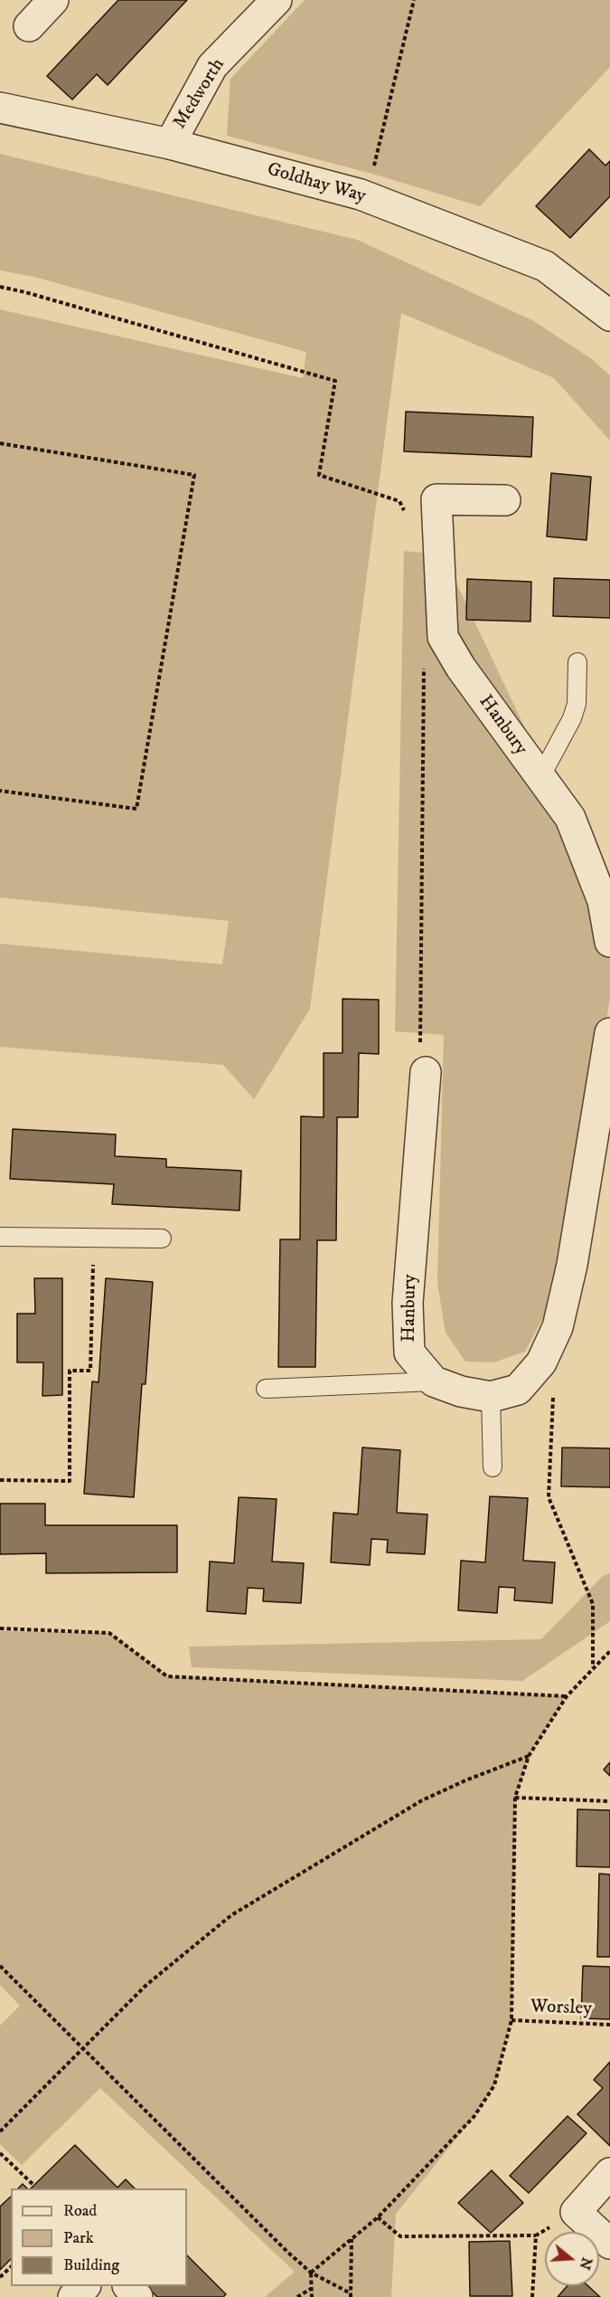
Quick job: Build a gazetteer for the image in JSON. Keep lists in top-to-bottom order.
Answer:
{
  "streets": {
    "street": ["Medworth", "Goldhay Way", "Hanbury"],
    "path": ["Worsley"]
  },
  "crossings": [
    ["Medworth", "Goldhay Way"]
  ],
  "legend": ["Road", "Park", "Building"],
  "north": "right"
}
